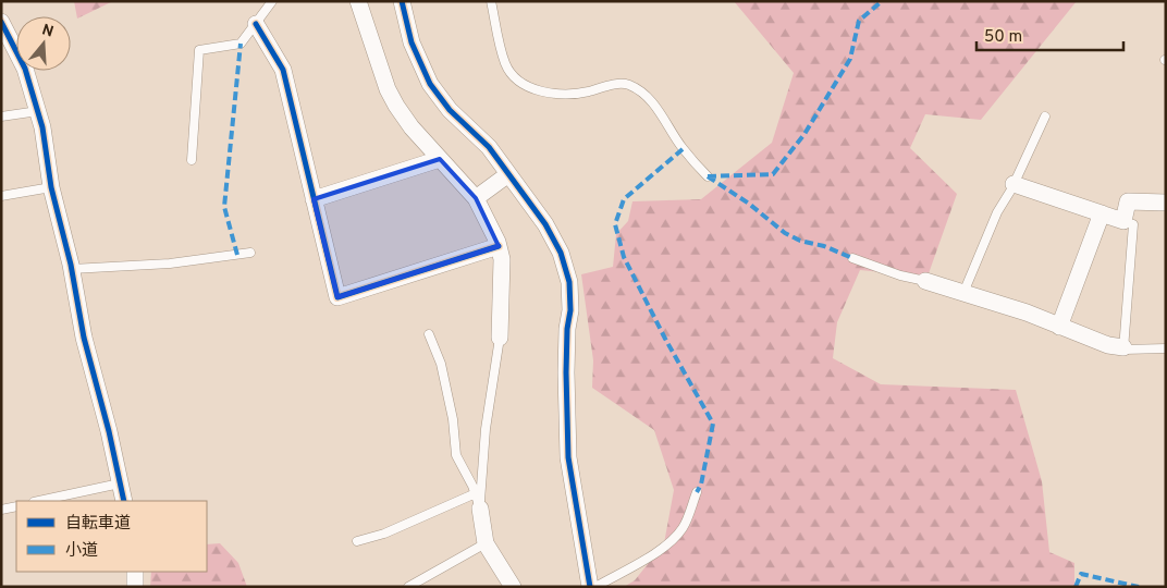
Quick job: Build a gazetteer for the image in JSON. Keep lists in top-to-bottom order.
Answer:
{
  "legend": ["自転車道", "小道"],
  "scale_bar": "50 m",
  "north": "top"
}
